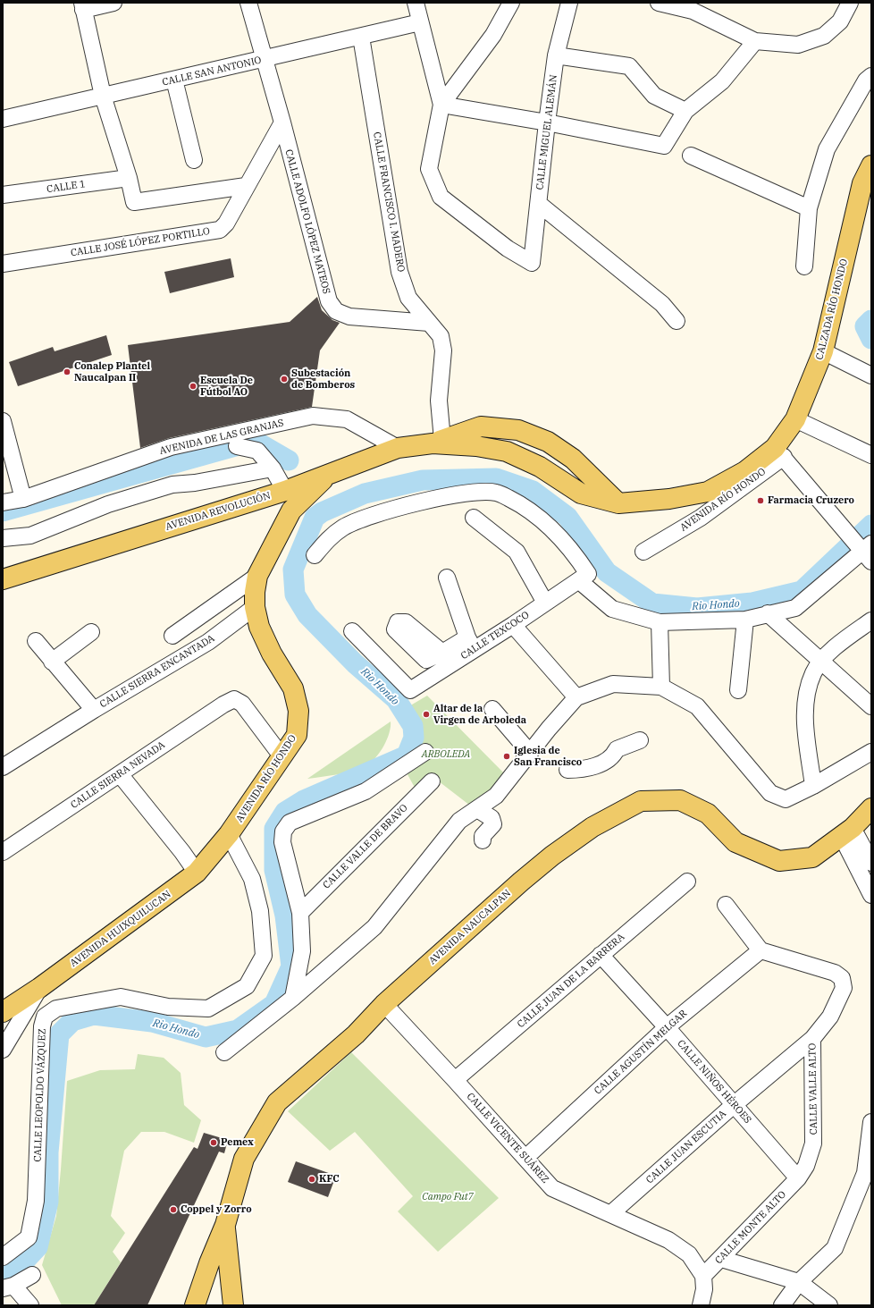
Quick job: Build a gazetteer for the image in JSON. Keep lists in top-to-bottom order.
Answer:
{
  "streets": {
    "main road": [
      "CALZADA RÍO HONDO",
      "AVENIDA RÍO HONDO",
      "AVENIDA REVOLUCIÓN",
      "AVENIDA NAUCALPAN",
      "AVENIDA HUIXQUILUCAN"
    ],
    "street": [
      "CALLE SAN ANTONIO",
      "CALLE MIGUEL ALEMÁN",
      "CALLE 1",
      "CALLE FRANCISCO I. MADERO",
      "CALLE ADOLFO LÓPEZ MATEOS",
      "CALLE JOSÉ LÓPEZ PORTILLO",
      "AVENIDA DE LAS GRANJAS",
      "CALLE TEXCOCO",
      "CALLE SIERRA ENCANTADA",
      "CALLE SIERRA NEVADA",
      "CALLE VALLE DE BRAVO",
      "CALLE JUAN DE LA BARRERA",
      "CALLE AGUSTÍN MELGAR",
      "CALLE NIÑOS HÉROES",
      "CALLE VALLE ALTO",
      "CALLE LEOPOLDO VÁZQUEZ",
      "CALLE VICENTE SUÁREZ",
      "CALLE JUAN ESCUTIA",
      "CALLE MONTE ALTO"
    ]
  },
  "crossings": [
    ["CALLE SAN ANTONIO", "CALLE FRANCISCO I. MADERO"],
    ["CALLE SAN ANTONIO", "CALLE ADOLFO LÓPEZ MATEOS"],
    ["CALLE FRANCISCO I. MADERO", "CALLE ADOLFO LÓPEZ MATEOS"],
    ["CALLE FRANCISCO I. MADERO", "AVENIDA REVOLUCIÓN"],
    ["CALLE ADOLFO LÓPEZ MATEOS", "CALLE JOSÉ LÓPEZ PORTILLO"],
    ["CALZADA RÍO HONDO", "AVENIDA RÍO HONDO"],
    ["CALZADA RÍO HONDO", "AVENIDA REVOLUCIÓN"],
    ["AVENIDA DE LAS GRANJAS", "AVENIDA REVOLUCIÓN"],
    ["AVENIDA RÍO HONDO", "AVENIDA REVOLUCIÓN"],
    ["AVENIDA RÍO HONDO", "CALLE SIERRA ENCANTADA"],
    ["AVENIDA RÍO HONDO", "CALLE SIERRA NEVADA"],
    ["AVENIDA RÍO HONDO", "AVENIDA HUIXQUILUCAN"],
    ["AVENIDA RÍO HONDO", "CALLE LEOPOLDO VÁZQUEZ"],
    ["AVENIDA NAUCALPAN", "CALLE VICENTE SUÁREZ"],
    ["AVENIDA HUIXQUILUCAN", "CALLE LEOPOLDO VÁZQUEZ"],
    ["CALLE JUAN DE LA BARRERA", "CALLE NIÑOS HÉROES"],
    ["CALLE JUAN DE LA BARRERA", "CALLE VICENTE SUÁREZ"],
    ["CALLE AGUSTÍN MELGAR", "CALLE NIÑOS HÉROES"],
    ["CALLE AGUSTÍN MELGAR", "CALLE VALLE ALTO"],
    ["CALLE AGUSTÍN MELGAR", "CALLE VICENTE SUÁREZ"],
    ["CALLE NIÑOS HÉROES", "CALLE VALLE ALTO"],
    ["CALLE NIÑOS HÉROES", "CALLE JUAN ESCUTIA"],
    ["CALLE NIÑOS HÉROES", "CALLE MONTE ALTO"],
    ["CALLE VALLE ALTO", "CALLE JUAN ESCUTIA"],
    ["CALLE VALLE ALTO", "CALLE MONTE ALTO"],
    ["CALLE VICENTE SUÁREZ", "CALLE JUAN ESCUTIA"],
    ["CALLE VICENTE SUÁREZ", "CALLE MONTE ALTO"]
  ],
  "water": ["Rio Hondo"],
  "parks": ["ARBOLEDA", "Campo Fut7"],
  "places": [
    "Conalep Plantel Naucalpan II",
    "Subestación de Bomberos",
    "Escuela De Fútbol AO",
    "Farmacia Cruzero",
    "Altar de la Virgen de Arboleda",
    "Iglesia de San Francisco",
    "Pemex",
    "KFC",
    "Coppel y Zorro"
  ]
}
